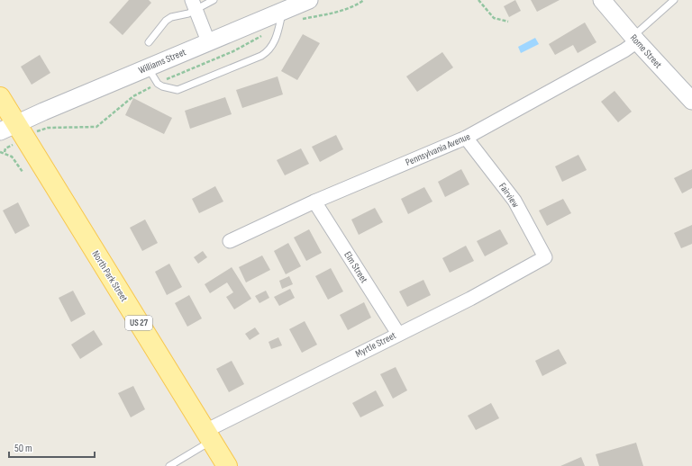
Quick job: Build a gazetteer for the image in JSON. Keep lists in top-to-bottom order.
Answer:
{
  "streets": {
    "main road": ["North Park Street", "US 27"],
    "street": [
      "Rome Street",
      "Williams Street",
      "Pennsylvania Avenue",
      "Fairview",
      "Elm Street",
      "Myrtle Street"
    ]
  },
  "crossings": [
    ["Rome Street", "Pennsylvania Avenue"],
    ["Williams Street", "North Park Street"],
    ["Williams Street", "US 27"],
    ["Pennsylvania Avenue", "Fairview"],
    ["Pennsylvania Avenue", "Elm Street"],
    ["Fairview", "Myrtle Street"],
    ["Elm Street", "Myrtle Street"],
    ["North Park Street", "US 27"],
    ["North Park Street", "Myrtle Street"]
  ],
  "scale_bar": "50 m"
}
